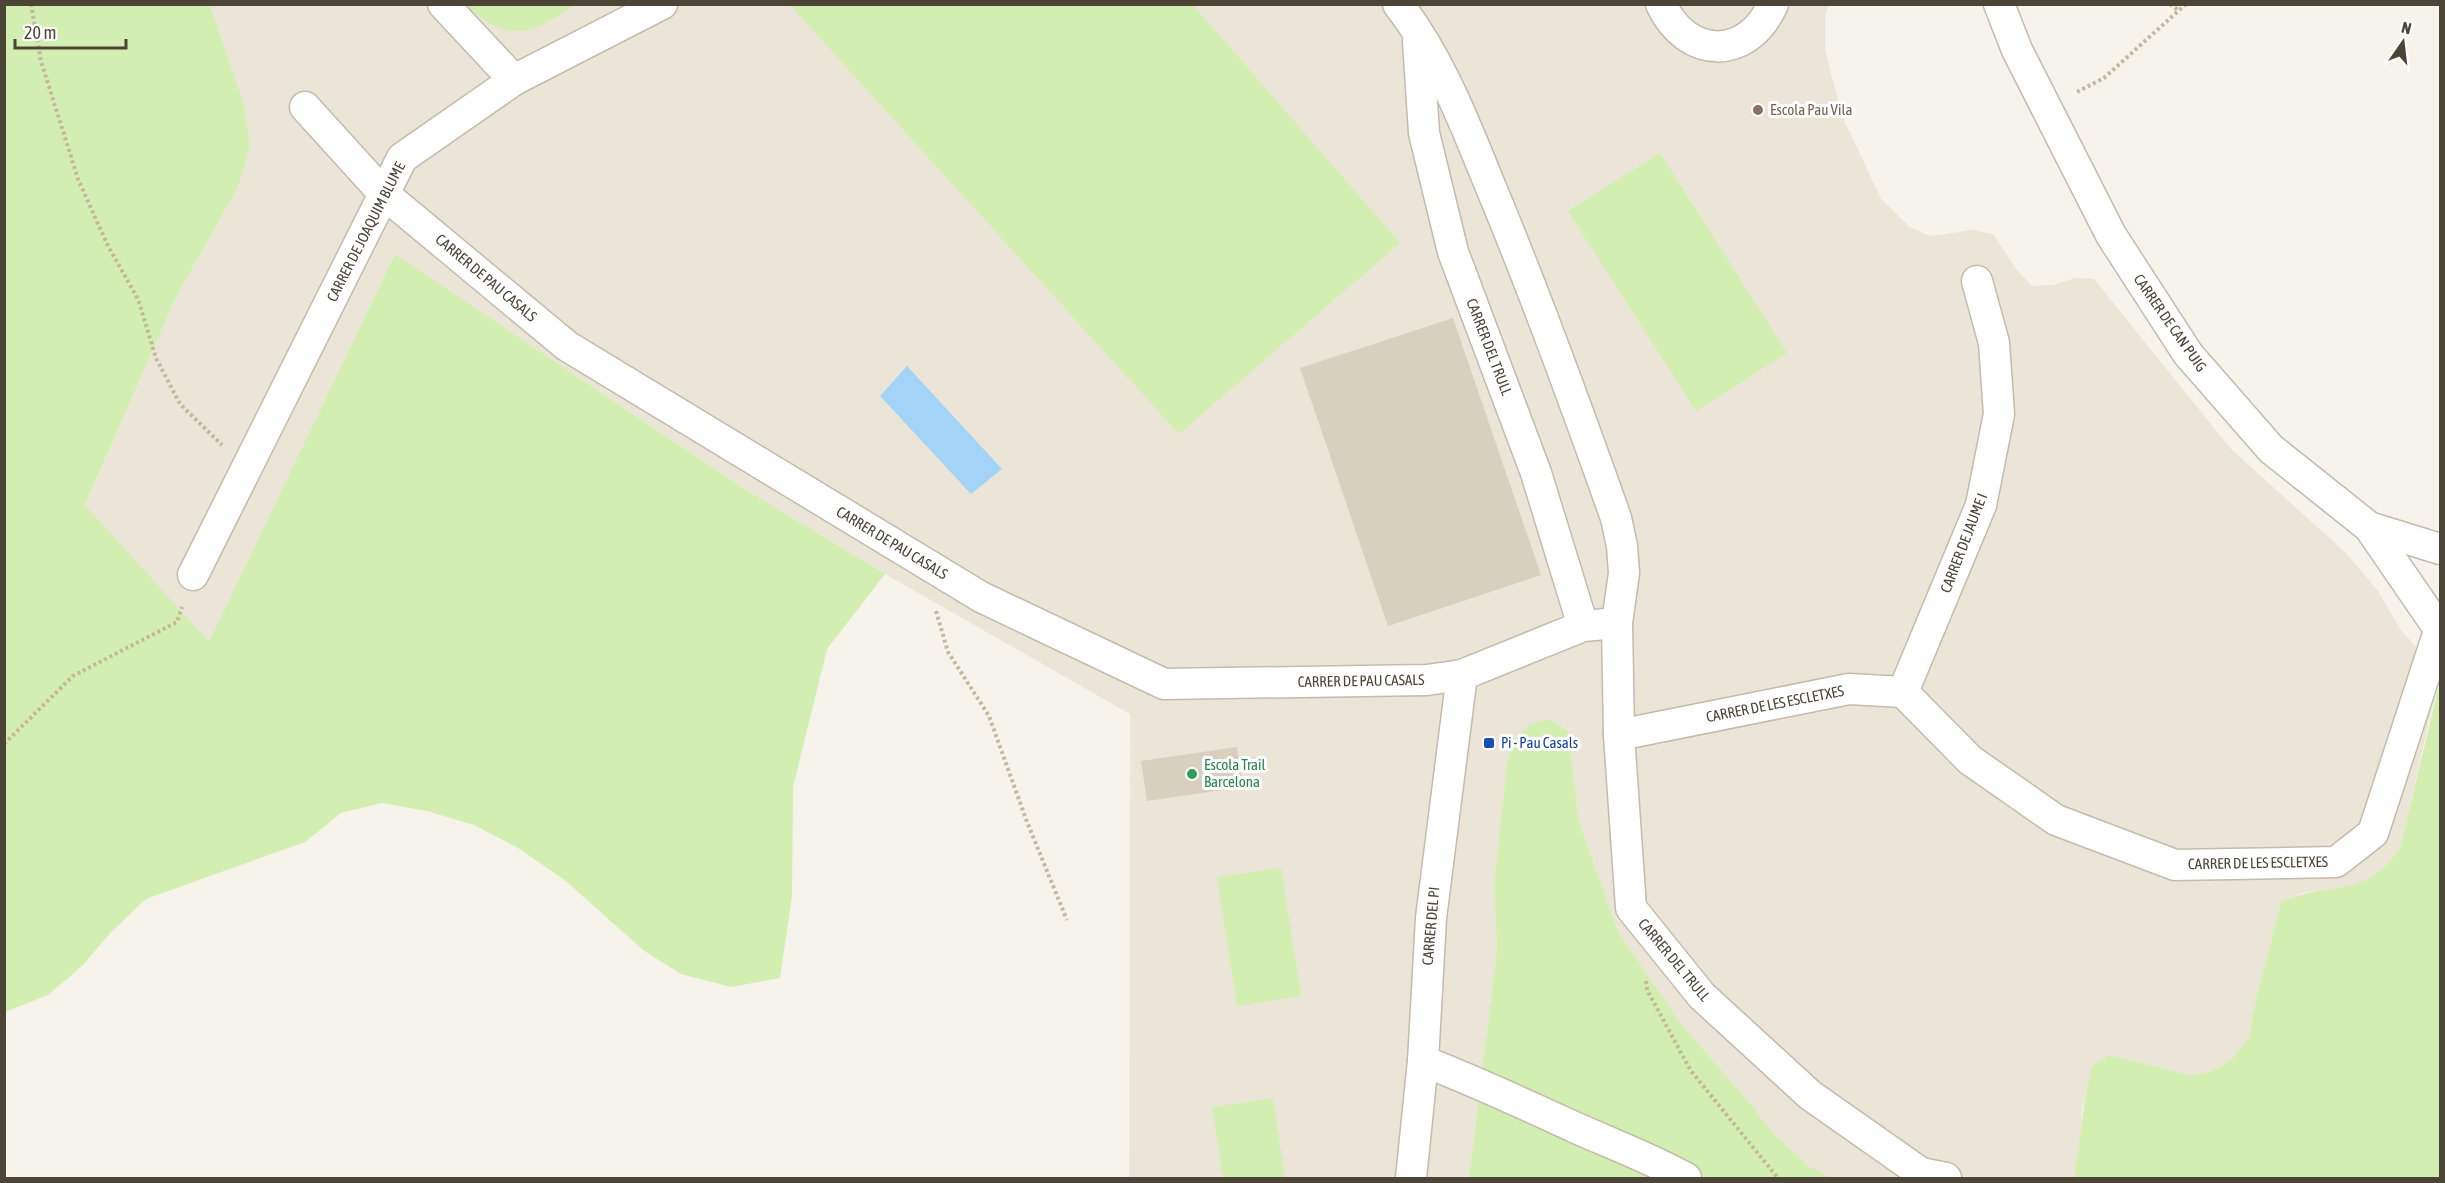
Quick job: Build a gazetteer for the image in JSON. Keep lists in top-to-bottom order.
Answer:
{
  "streets": {
    "street": [
      "CARRER DE JOAQUIM BLUME",
      "CARRER DE PAU CASALS",
      "CARRER DE CAN PUIG",
      "CARRER DEL TRULL",
      "CARRER DE JAUME I",
      "CARRER DE LES ESCLETXES",
      "CARRER DEL PI"
    ]
  },
  "crossings": [
    ["CARRER DE JOAQUIM BLUME", "CARRER DE PAU CASALS"],
    ["CARRER DE PAU CASALS", "CARRER DEL TRULL"],
    ["CARRER DE PAU CASALS", "CARRER DEL PI"],
    ["CARRER DE CAN PUIG", "CARRER DE LES ESCLETXES"],
    ["CARRER DEL TRULL", "CARRER DE LES ESCLETXES"],
    ["CARRER DE JAUME I", "CARRER DE LES ESCLETXES"]
  ],
  "places": {
    "other": ["Escola Pau Vila", "Escola Trail Barcelona"],
    "transit": ["Pi - Pau Casals"]
  },
  "scale_bar": "20 m",
  "north": "top"
}
